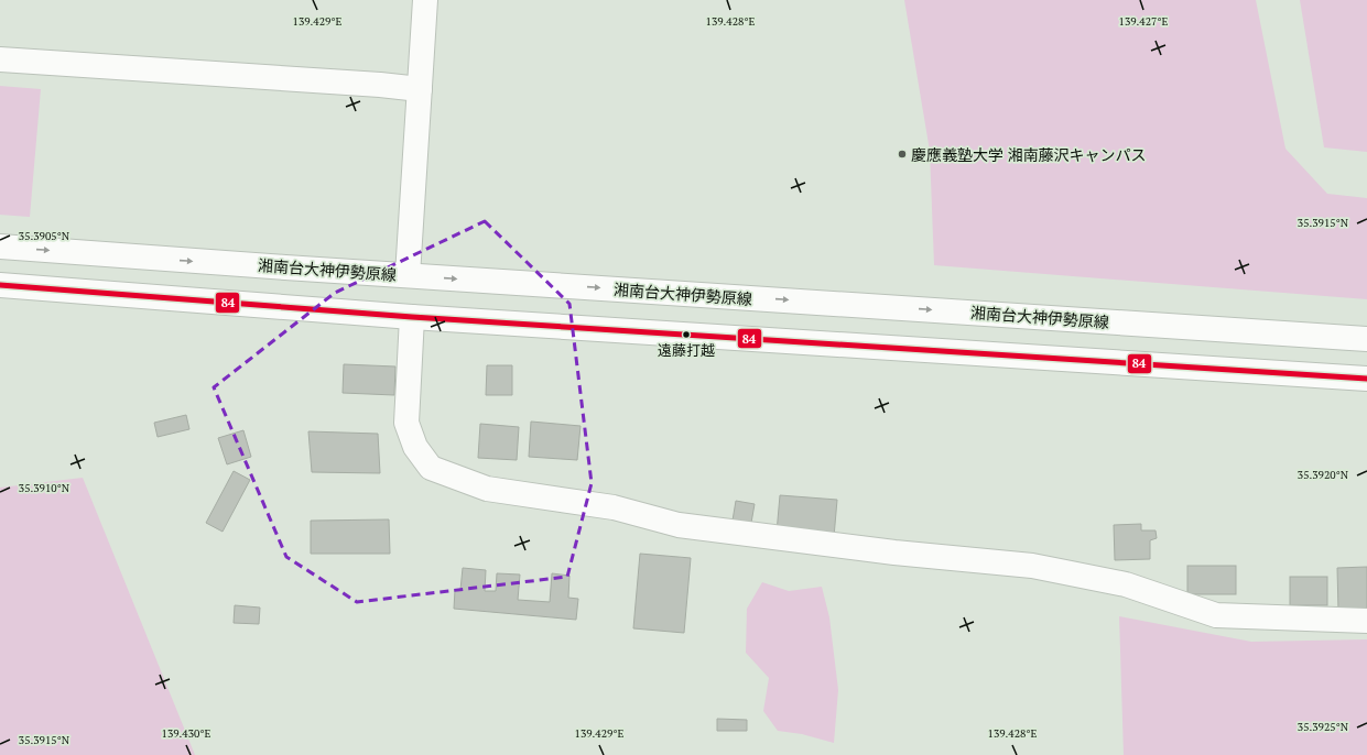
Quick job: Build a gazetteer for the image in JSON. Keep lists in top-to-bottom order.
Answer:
{
  "streets": {
    "street": ["湘南台大神伊勢原線"]
  },
  "places": ["慶應義塾大学 湘南藤沢キャンパス", "遠藤打越"],
  "lines": ["transit line 84"],
  "coordinates": [
    "139.429°E",
    "139.428°E",
    "139.427°E",
    "35.3915°N",
    "35.3905°N",
    "35.3920°N",
    "35.3910°N",
    "35.3925°N",
    "139.430°E"
  ]
}
